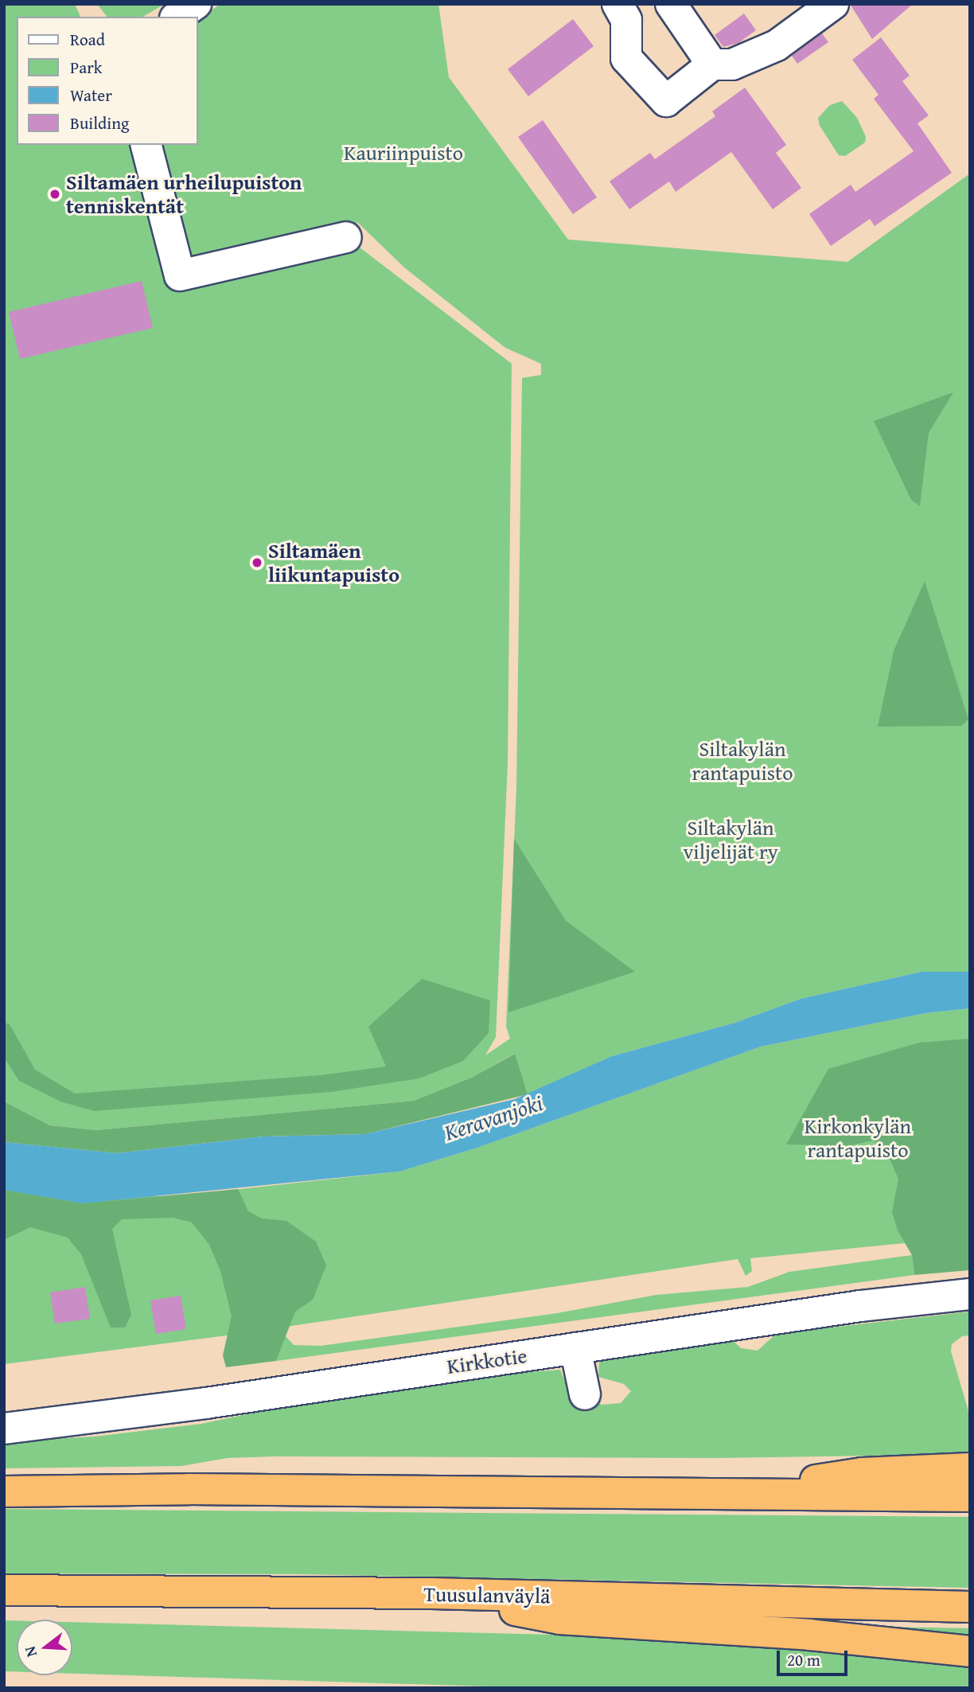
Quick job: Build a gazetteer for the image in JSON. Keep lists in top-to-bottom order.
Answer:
{
  "streets": {
    "highway": ["Tuusulanväylä"],
    "street": ["Kirkkotie"]
  },
  "water": ["Keravanjoki"],
  "parks": [
    "Kauriinpuisto",
    "Siltakylän rantapuisto",
    "Siltakylän viljelijät ry",
    "Kirkonkylän rantapuisto"
  ],
  "places": ["Siltamäen urheilupuiston tenniskentät", "Siltamäen liikuntapuisto"],
  "legend": [
    "Road",
    "Park",
    "Water",
    "Building"
  ],
  "scale_bar": "20 m",
  "north": "left"
}
